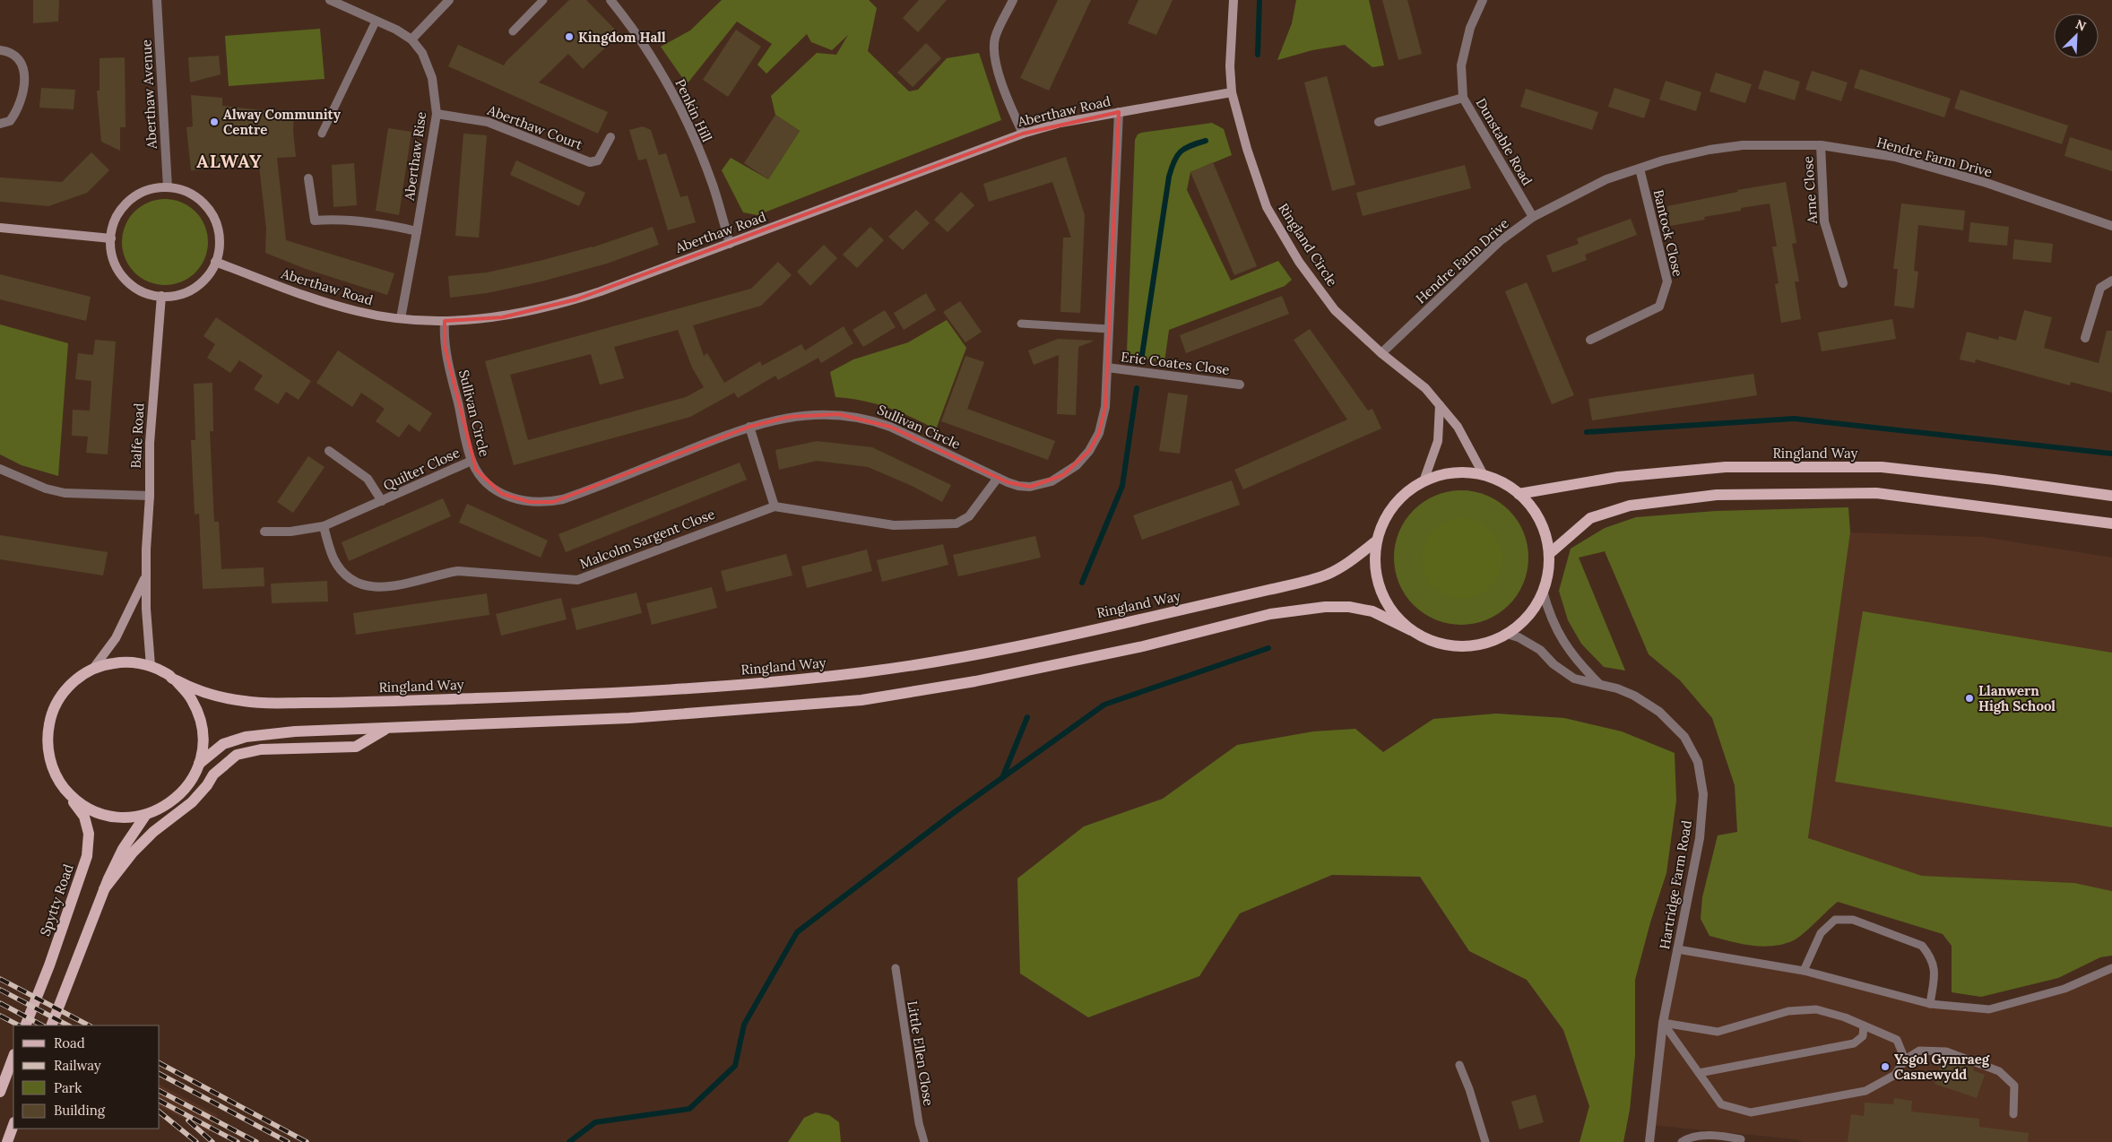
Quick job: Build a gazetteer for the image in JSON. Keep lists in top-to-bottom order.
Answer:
{
  "streets": {
    "main road": ["Balfe Road", "Ringland Way", "Spytty Road"],
    "street": [
      "Aberthaw Avenue",
      "Penkin Hill",
      "Aberthaw Road",
      "Aberthaw Court",
      "Dunstable Road",
      "Aberthaw Rise",
      "Hendre Farm Drive",
      "Arne Close",
      "Bantock Close",
      "Ringland Circle",
      "Eric Coates Close",
      "Sullivan Circle",
      "Quilter Close",
      "Malcolm Sargent Close",
      "Hartridge Farm Road"
    ],
    "lane": ["Little Ellen Close"]
  },
  "crossings": [
    ["Aberthaw Avenue", "Aberthaw Road"],
    ["Aberthaw Avenue", "Balfe Road"],
    ["Penkin Hill", "Aberthaw Road"],
    ["Aberthaw Road", "Aberthaw Rise"],
    ["Aberthaw Road", "Ringland Circle"],
    ["Aberthaw Road", "Sullivan Circle"],
    ["Aberthaw Road", "Balfe Road"],
    ["Aberthaw Court", "Aberthaw Rise"],
    ["Dunstable Road", "Hendre Farm Drive"],
    ["Hendre Farm Drive", "Arne Close"],
    ["Hendre Farm Drive", "Bantock Close"],
    ["Hendre Farm Drive", "Ringland Circle"],
    ["Eric Coates Close", "Sullivan Circle"],
    ["Sullivan Circle", "Quilter Close"],
    ["Sullivan Circle", "Malcolm Sargent Close"],
    ["Balfe Road", "Ringland Way"],
    ["Balfe Road", "Spytty Road"],
    ["Ringland Way", "Spytty Road"],
    ["Quilter Close", "Malcolm Sargent Close"]
  ],
  "districts": ["ALWAY"],
  "places": [
    "Kingdom Hall",
    "Alway Community Centre",
    "Llanwern High School",
    "Ysgol Gymraeg Casnewydd"
  ],
  "legend": [
    "Road",
    "Railway",
    "Park",
    "Building"
  ],
  "north": "top right"
}
